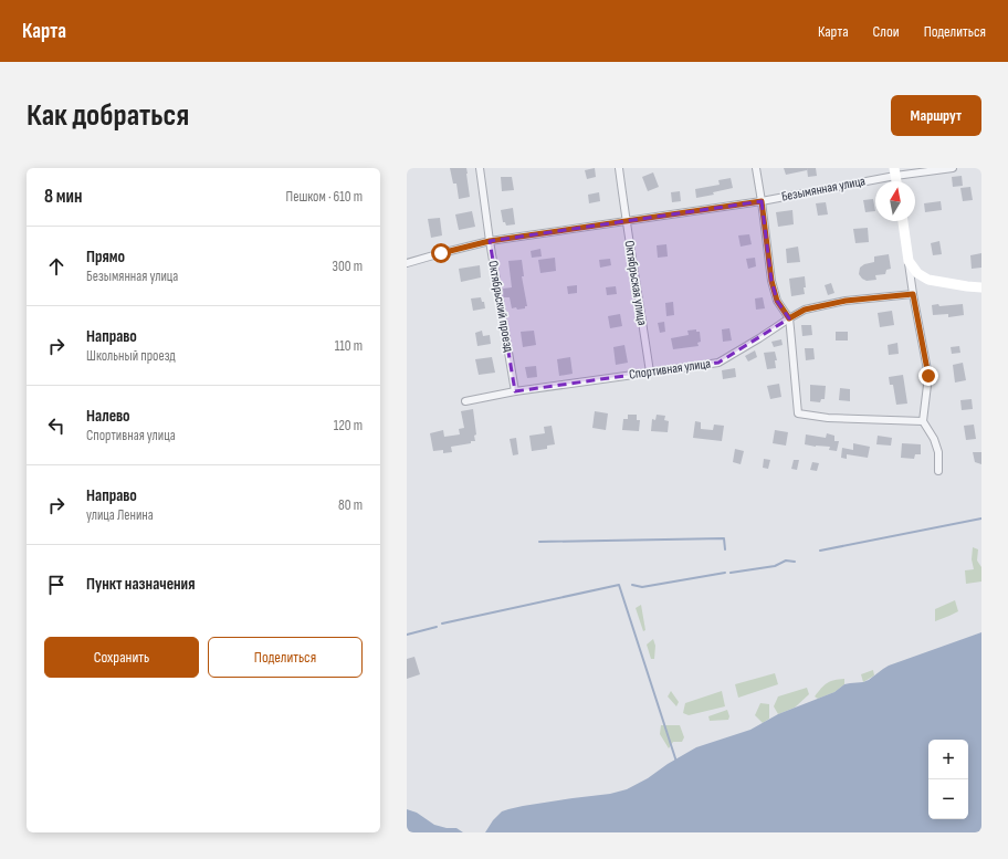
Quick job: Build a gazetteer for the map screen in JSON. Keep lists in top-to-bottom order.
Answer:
{
  "streets": {
    "street": [
      "Безымянная улица",
      "Октябрьская улица",
      "Октябрьский проезд",
      "Спортивная улица"
    ]
  },
  "crossings": [
    ["Безымянная улица", "Октябрьская улица"],
    ["Безымянная улица", "Октябрьский проезд"],
    ["Октябрьская улица", "Спортивная улица"],
    ["Октябрьский проезд", "Спортивная улица"]
  ],
  "north": "top",
  "page": {
    "header": "Карта",
    "nav": ["Карта", "Слои", "Поделиться"],
    "buttons": [
      "Маршрут",
      ["Сохранить", "Поделиться"]
    ],
    "title": "Как добраться",
    "heading": ["8 мин", "Пешком · 610 m"],
    "list": [
      ["Прямо", "Безымянная улица", "300 m"],
      ["Направо", "Школьный проезд", "110 m"],
      ["Налево", "Спортивная улица", "120 m"],
      ["Направо", "улица Ленина", "80 m"],
      "Пункт назначения"
    ],
    "map_buttons": ["+", "−"]
  }
}
